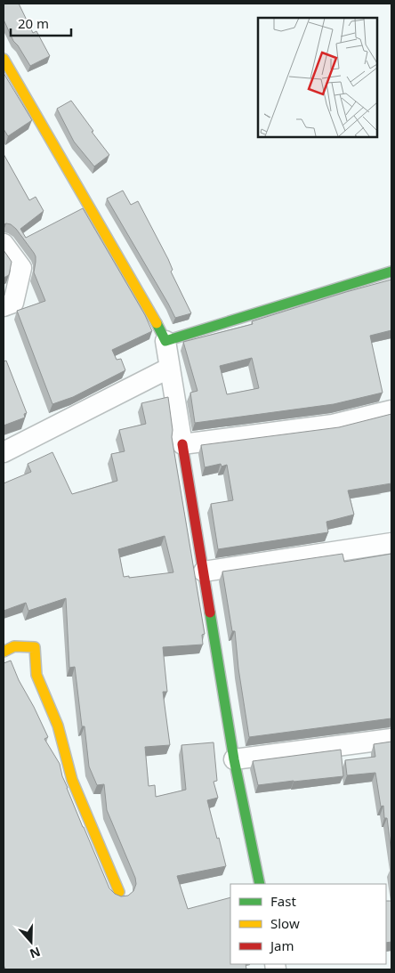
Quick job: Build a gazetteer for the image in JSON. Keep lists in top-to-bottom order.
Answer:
{
  "legend": ["Fast", "Slow", "Jam"],
  "scale_bar": "20 m",
  "north": "bottom"
}
